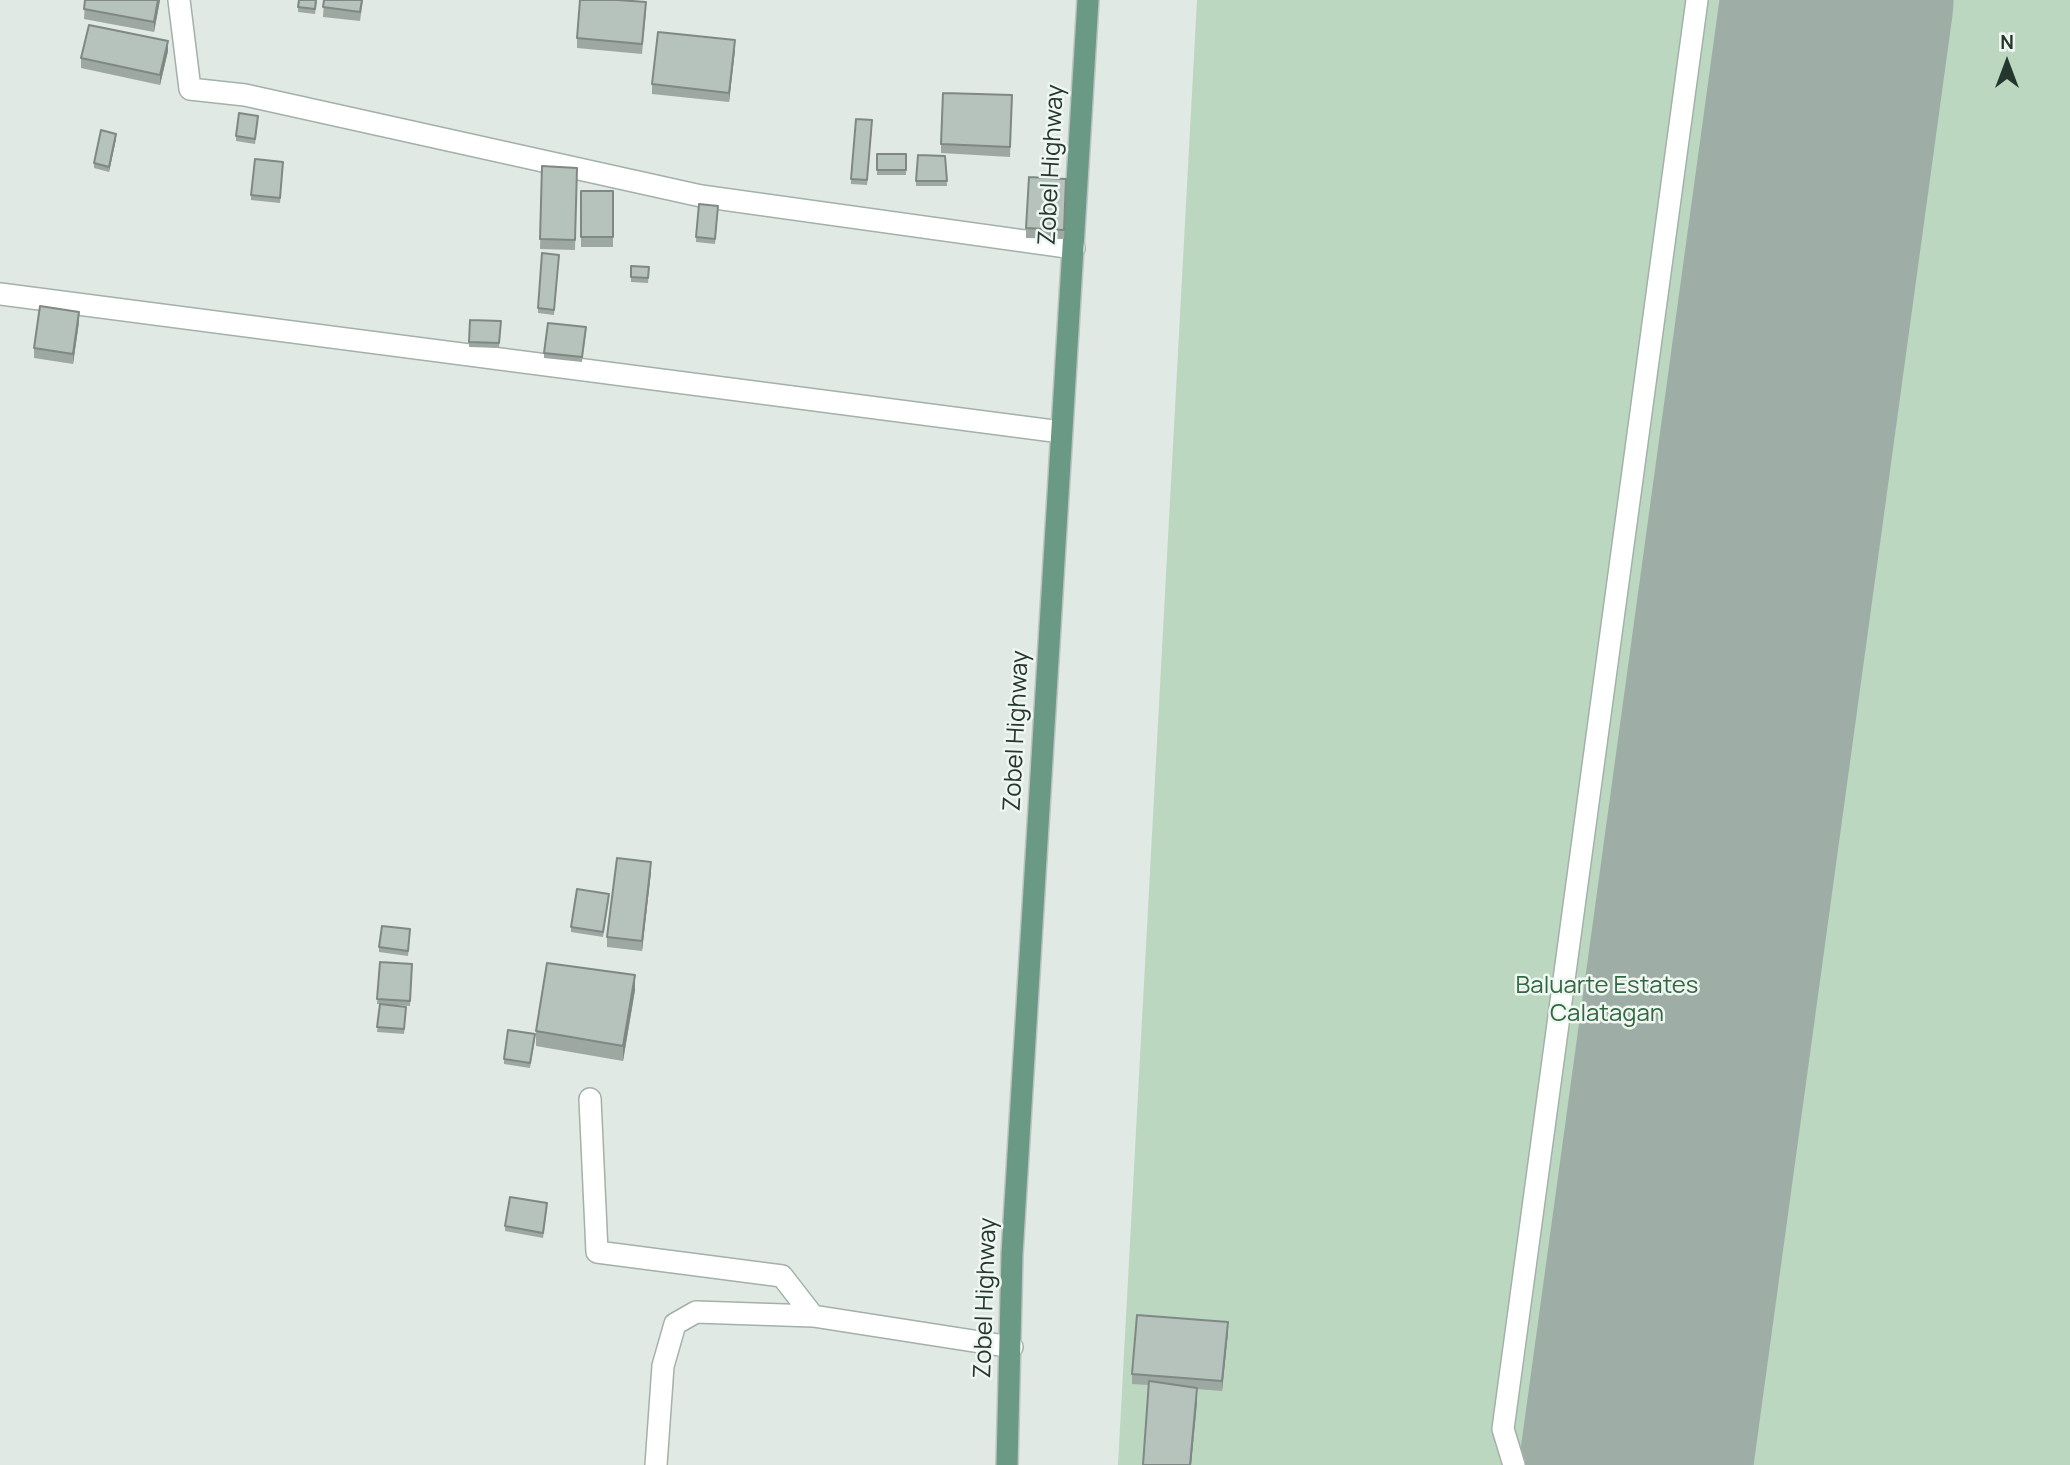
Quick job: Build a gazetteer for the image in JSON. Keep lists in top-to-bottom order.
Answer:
{
  "streets": {
    "main road": ["Zobel Highway"]
  },
  "parks": ["Baluarte Estates Calatagan"],
  "north": "top"
}
